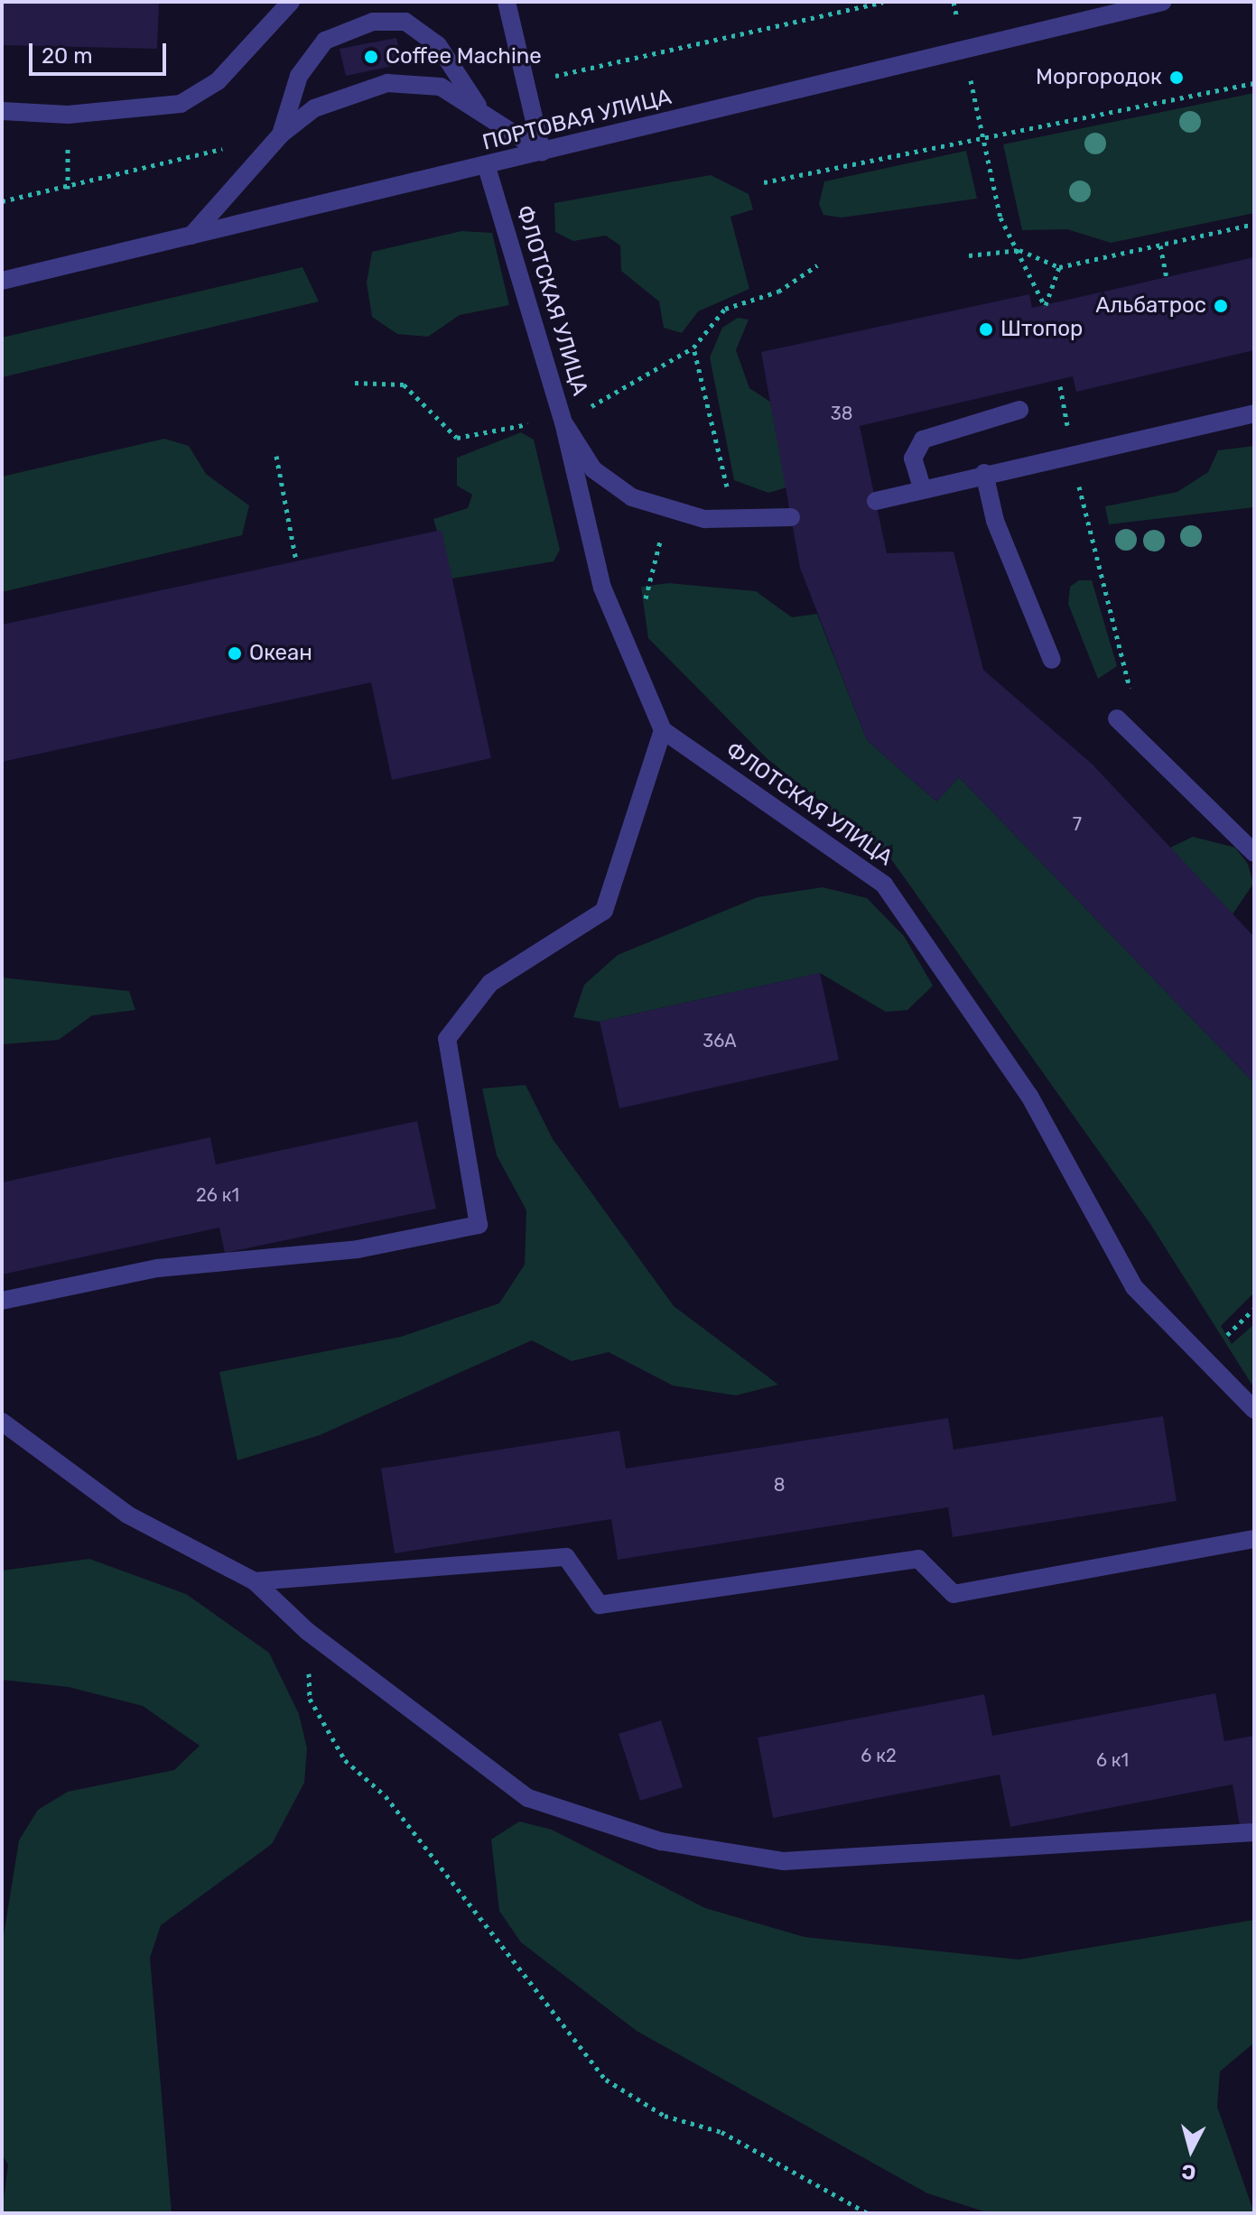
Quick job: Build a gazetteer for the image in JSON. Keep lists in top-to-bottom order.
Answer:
{
  "streets": {
    "street": ["ПОРТОВАЯ УЛИЦА", "ФЛОТСКАЯ УЛИЦА"]
  },
  "crossings": [
    ["ПОРТОВАЯ УЛИЦА", "ФЛОТСКАЯ УЛИЦА"]
  ],
  "places": [
    "Coffee Machine",
    "Моргородок",
    "Альбатрос",
    "Штопор",
    "Океан"
  ],
  "house_numbers": [
    "38",
    "7",
    "36А",
    "26 к1",
    "8",
    "6 к2",
    "6 к1"
  ],
  "scale_bar": "20 m",
  "north": "bottom"
}
